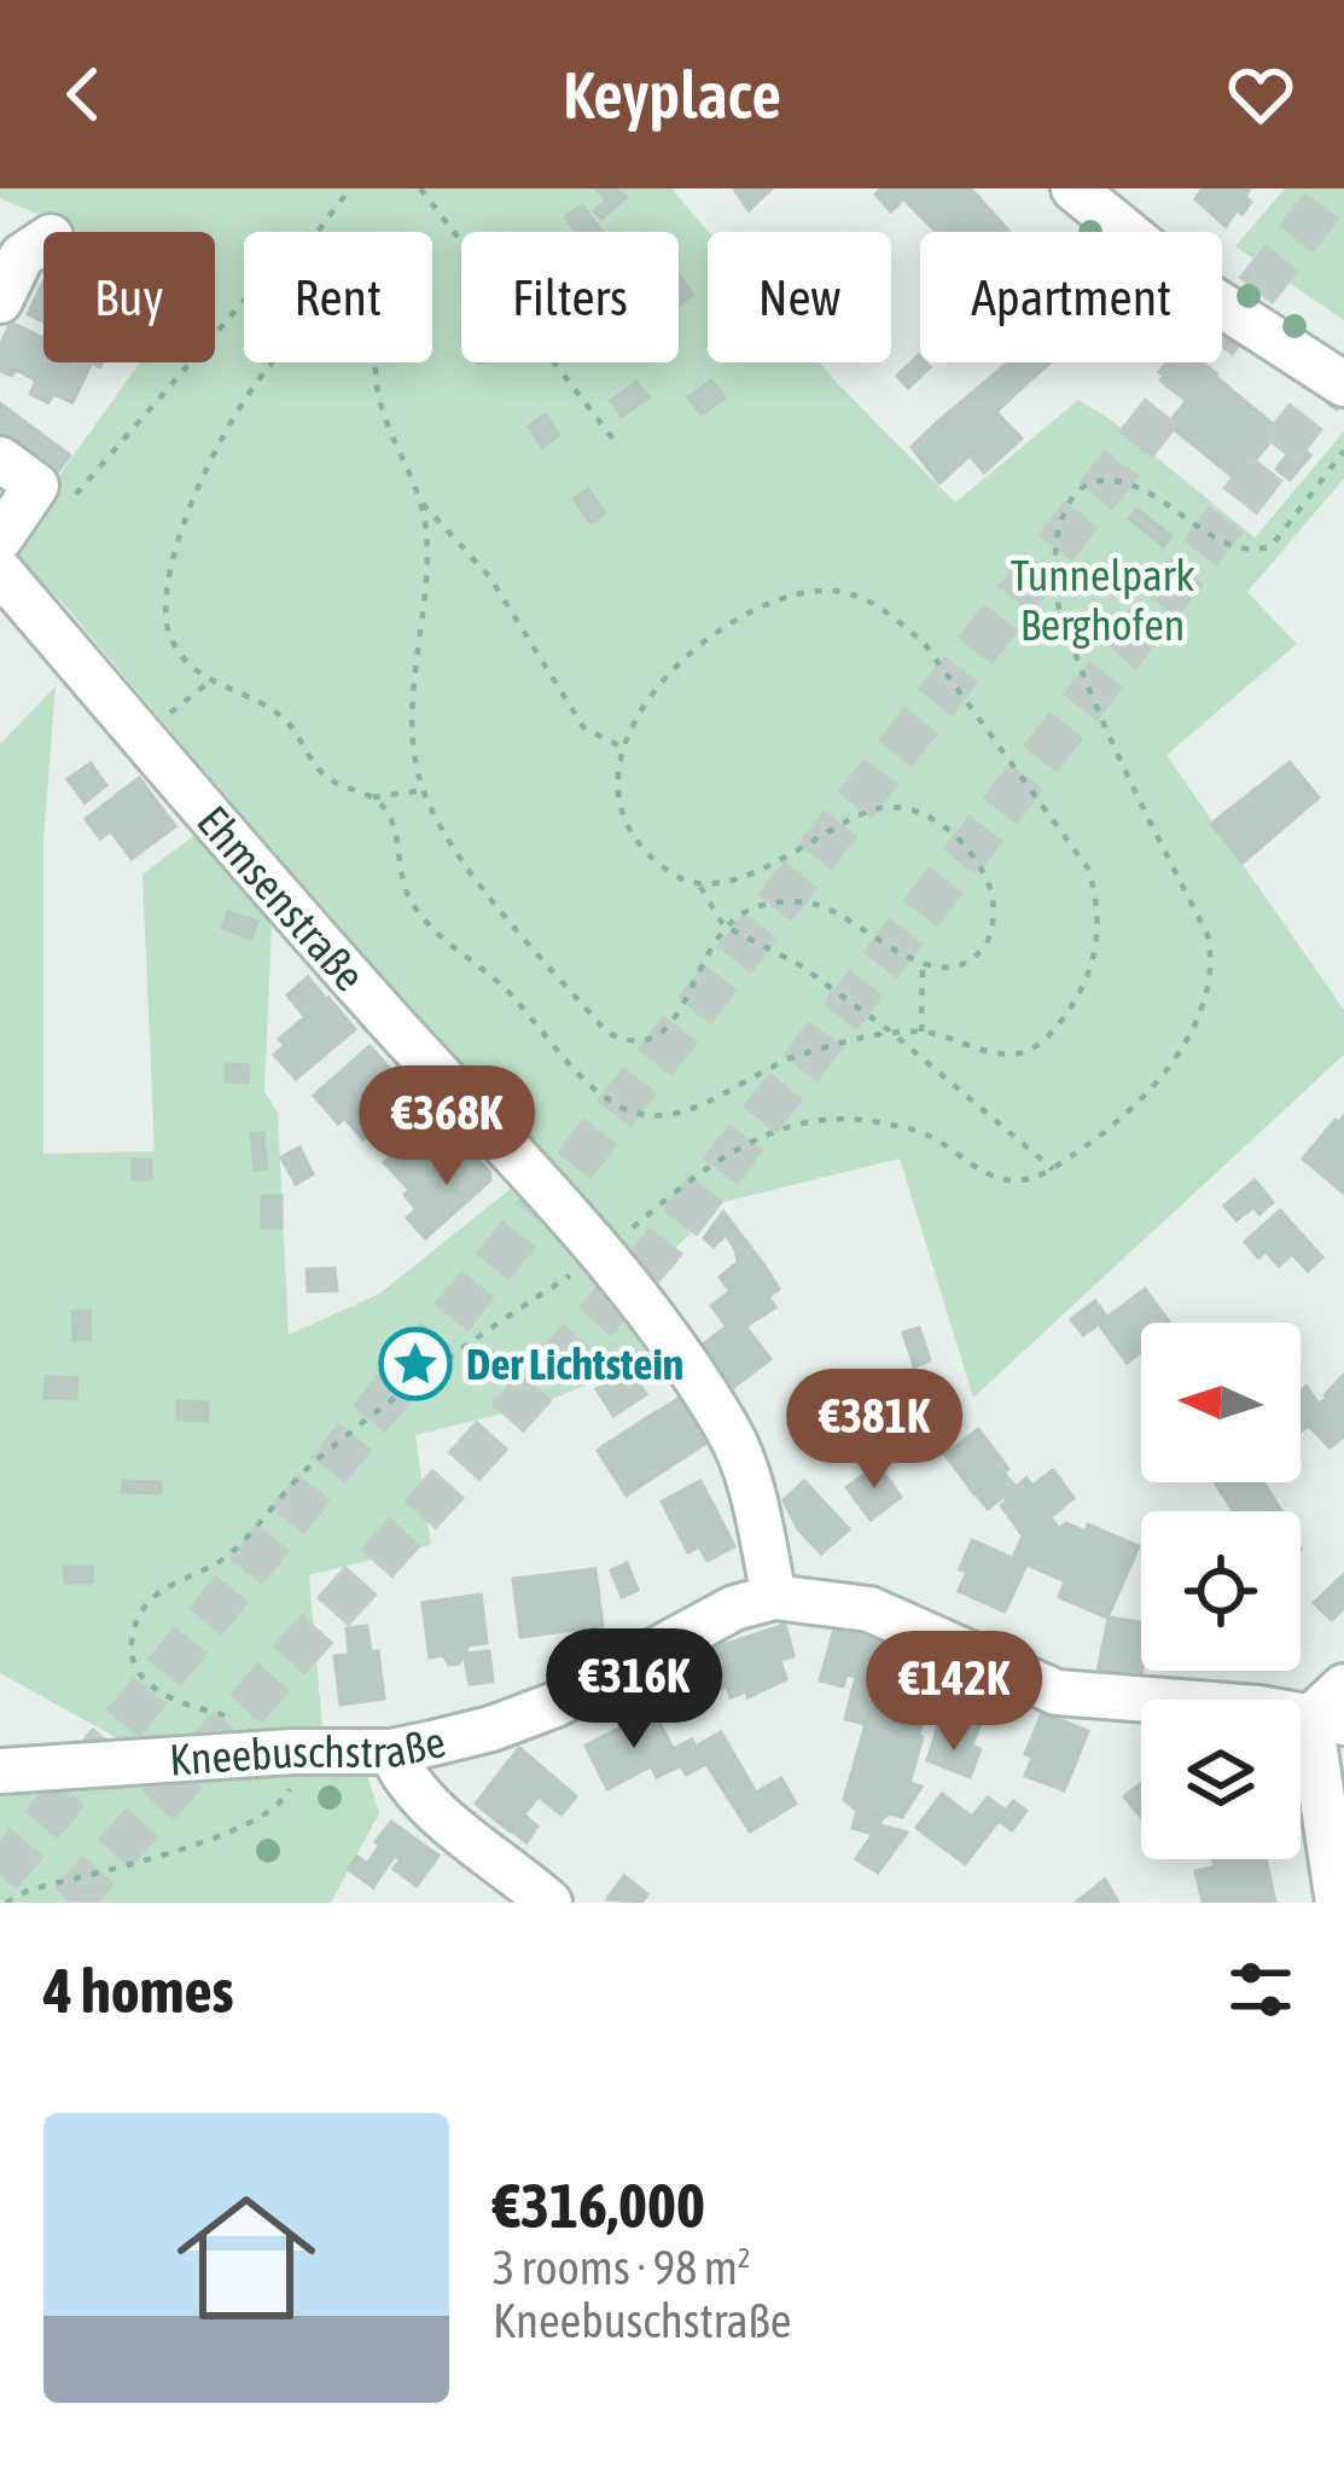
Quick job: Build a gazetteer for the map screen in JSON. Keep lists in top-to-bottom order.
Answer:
{
  "streets": {
    "street": ["Ehmsenstraße", "Kneebuschstraße"]
  },
  "crossings": [
    ["Ehmsenstraße", "Kneebuschstraße"]
  ],
  "parks": ["Tunnelpark Berghofen"],
  "places": {
    "place": ["Der Lichtstein"]
  },
  "north": "left",
  "page": {
    "header": "Keyplace",
    "chip": [
      "Buy",
      "Rent",
      "Filters",
      "New",
      "Apartment"
    ],
    "price": [
      "€368K",
      "€381K",
      "€316K",
      "€142K"
    ],
    "heading": "4 homes",
    "list": [
      {
        "name": "€316,000",
        "note": "3 rooms · 98 m² · Kneebuschstraße"
      }
    ]
  }
}
